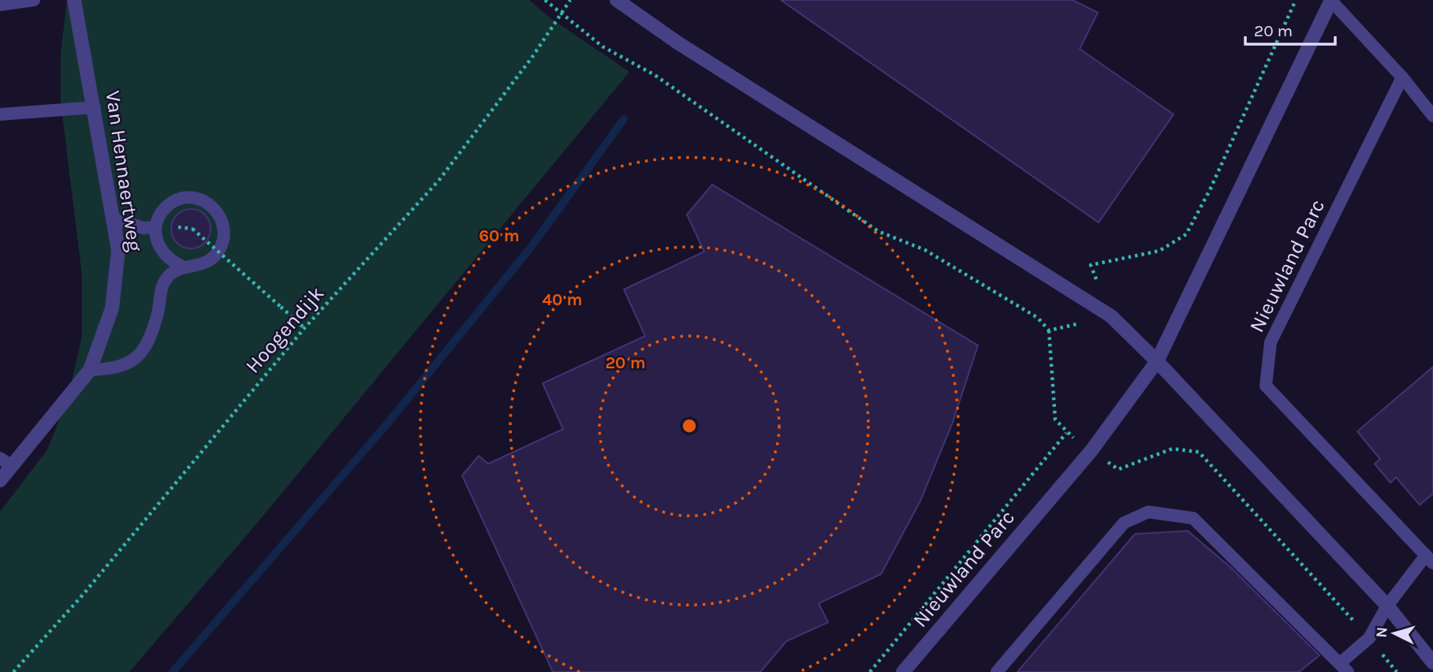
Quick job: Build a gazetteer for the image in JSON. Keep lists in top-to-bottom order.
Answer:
{
  "streets": {
    "street": ["Van Hennaertweg", "Nieuwland Parc"],
    "path": ["Hoogendijk"]
  },
  "scale_bar": "20 m",
  "north": "left",
  "rings": ["60 m", "40 m", "20 m"]
}
